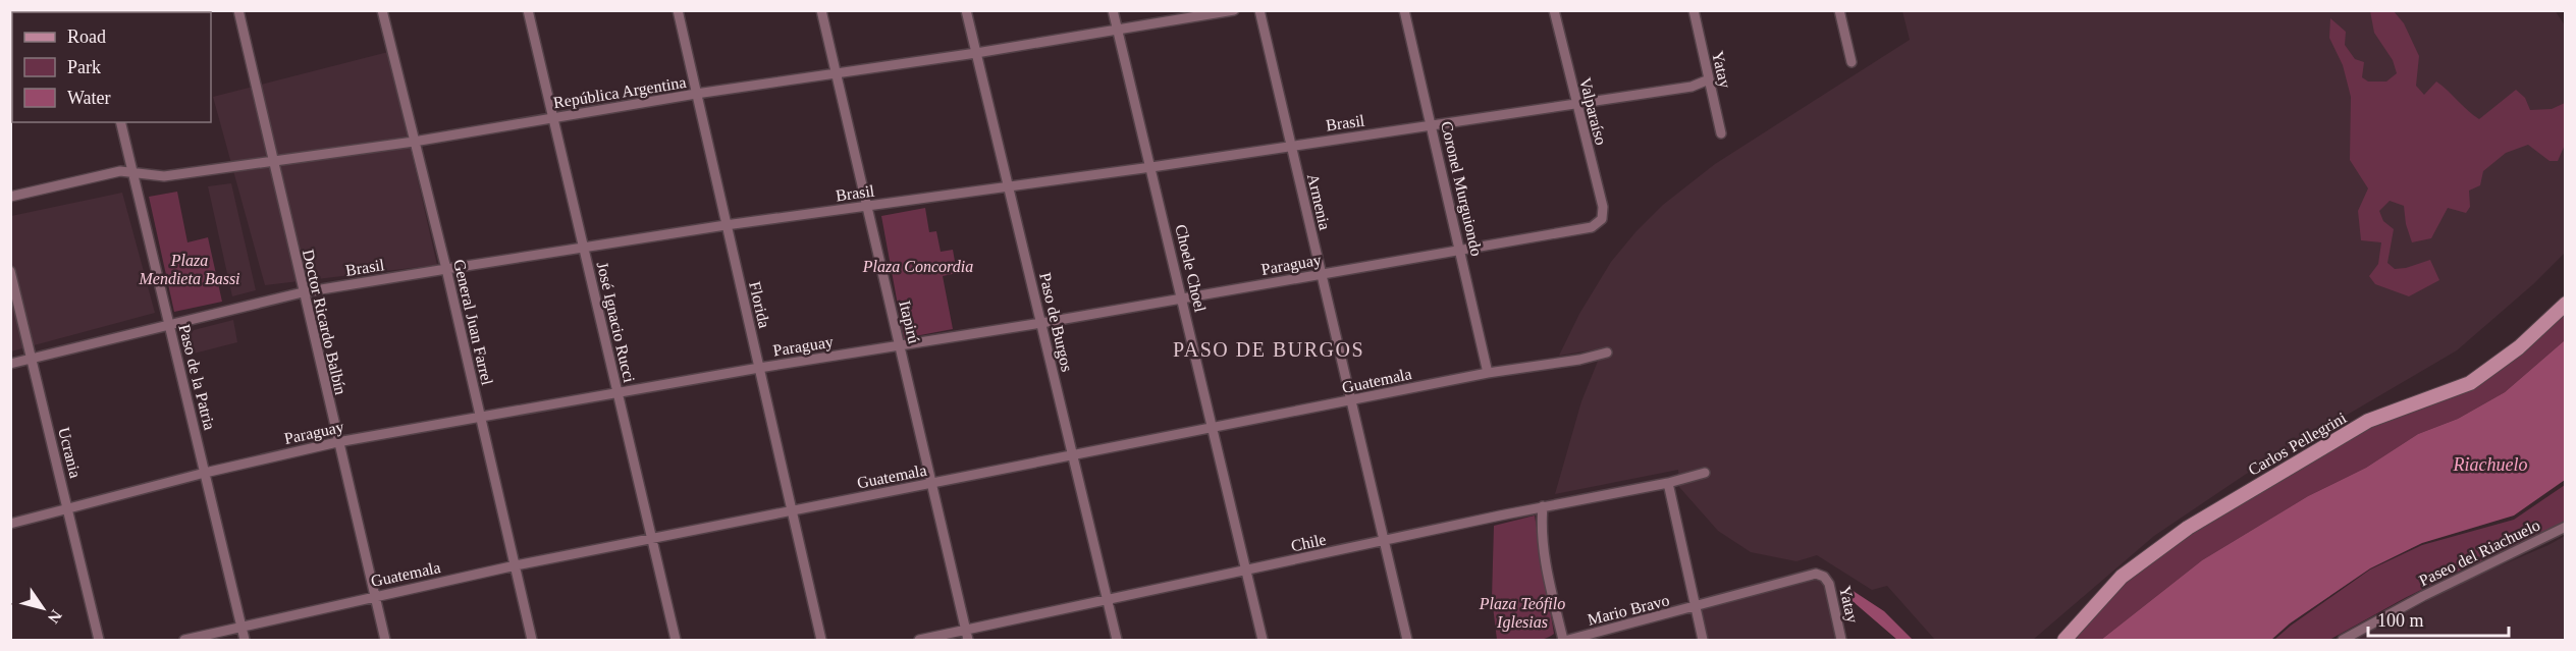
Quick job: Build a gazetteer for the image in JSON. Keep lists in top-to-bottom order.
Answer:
{
  "streets": {
    "street": [
      "Yatay",
      "República Argentina",
      "Valparaíso",
      "Brasil",
      "Coronel Murguiondo",
      "Armenia",
      "Paraguay",
      "Choele Choel",
      "Florida",
      "Doctor Ricardo Balbín",
      "General Juan Farrel",
      "José Ignacio Rucci",
      "Itapirú",
      "Paso de Burgos",
      "Paso de la Patria",
      "Guatemala",
      "Carlos Pellegrini",
      "Ucrania",
      "Chile",
      "Paseo del Riachuelo",
      "Mario Bravo"
    ]
  },
  "crossings": [
    ["Yatay", "Brasil"],
    ["Yatay", "Mario Bravo"],
    ["República Argentina", "Choele Choel"],
    ["República Argentina", "Florida"],
    ["República Argentina", "Doctor Ricardo Balbín"],
    ["República Argentina", "General Juan Farrel"],
    ["República Argentina", "José Ignacio Rucci"],
    ["República Argentina", "Itapirú"],
    ["República Argentina", "Paso de Burgos"],
    ["República Argentina", "Paso de la Patria"],
    ["Valparaíso", "Brasil"],
    ["Valparaíso", "Paraguay"],
    ["Brasil", "Coronel Murguiondo"],
    ["Brasil", "Armenia"],
    ["Brasil", "Choele Choel"],
    ["Brasil", "Florida"],
    ["Brasil", "Doctor Ricardo Balbín"],
    ["Brasil", "General Juan Farrel"],
    ["Brasil", "José Ignacio Rucci"],
    ["Brasil", "Itapirú"],
    ["Brasil", "Paso de Burgos"],
    ["Brasil", "Paso de la Patria"],
    ["Brasil", "Ucrania"],
    ["Coronel Murguiondo", "Paraguay"],
    ["Coronel Murguiondo", "Guatemala"],
    ["Armenia", "Paraguay"],
    ["Armenia", "Guatemala"],
    ["Armenia", "Chile"],
    ["Paraguay", "Choele Choel"],
    ["Paraguay", "Florida"],
    ["Paraguay", "Doctor Ricardo Balbín"],
    ["Paraguay", "General Juan Farrel"],
    ["Paraguay", "José Ignacio Rucci"],
    ["Paraguay", "Itapirú"],
    ["Paraguay", "Paso de Burgos"],
    ["Paraguay", "Paso de la Patria"],
    ["Paraguay", "Ucrania"],
    ["Choele Choel", "Guatemala"],
    ["Choele Choel", "Chile"],
    ["Florida", "Guatemala"],
    ["Doctor Ricardo Balbín", "Guatemala"],
    ["General Juan Farrel", "Guatemala"],
    ["José Ignacio Rucci", "Guatemala"],
    ["Itapirú", "Guatemala"],
    ["Itapirú", "Chile"],
    ["Paso de Burgos", "Guatemala"],
    ["Paso de Burgos", "Chile"],
    ["Paso de la Patria", "Guatemala"]
  ],
  "districts": ["PASO DE BURGOS"],
  "water": ["Riachuelo"],
  "parks": ["Plaza Mendieta Bassi", "Plaza Concordia", "Plaza Teófilo Iglesias"],
  "legend": ["Road", "Park", "Water"],
  "scale_bar": "100 m",
  "north": "bottom right"
}
